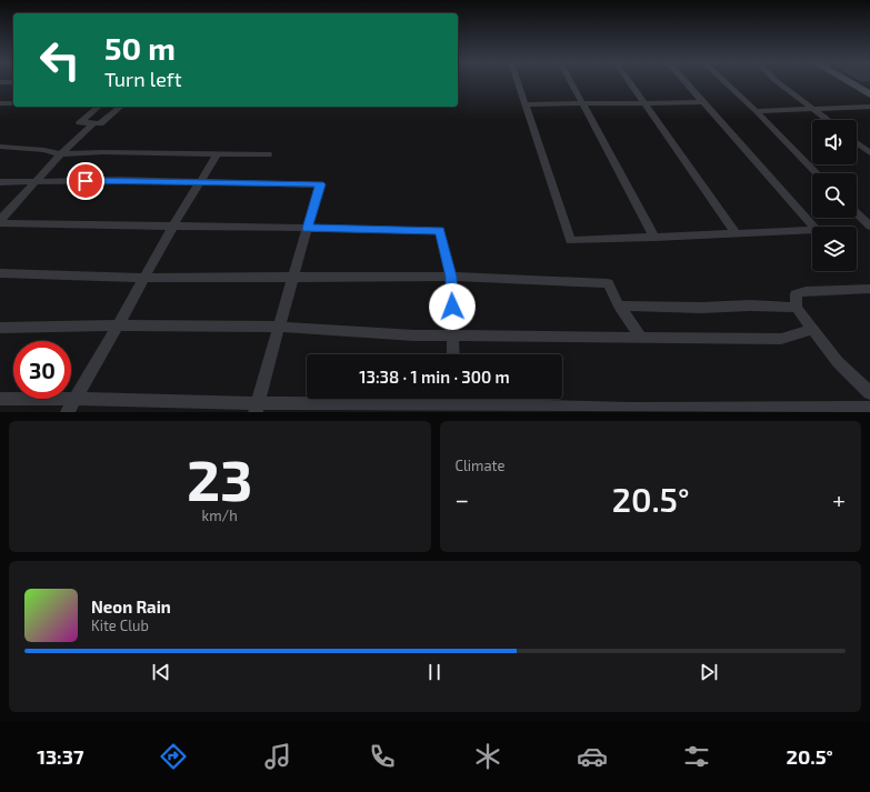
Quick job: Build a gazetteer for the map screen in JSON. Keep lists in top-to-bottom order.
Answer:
{
  "page": {
    "turn": ["50 m", "Turn left"],
    "limit": "30",
    "trip": "13:38 · 1 min · 300 m",
    "tile": [
      ["23", "km/h"],
      "Climate"
    ],
    "heat": ["−", "20.5°", "+"],
    "song": ["Neon Rain", "Kite Club"],
    "tabs": ["13:37", "20.5°"]
  }
}
